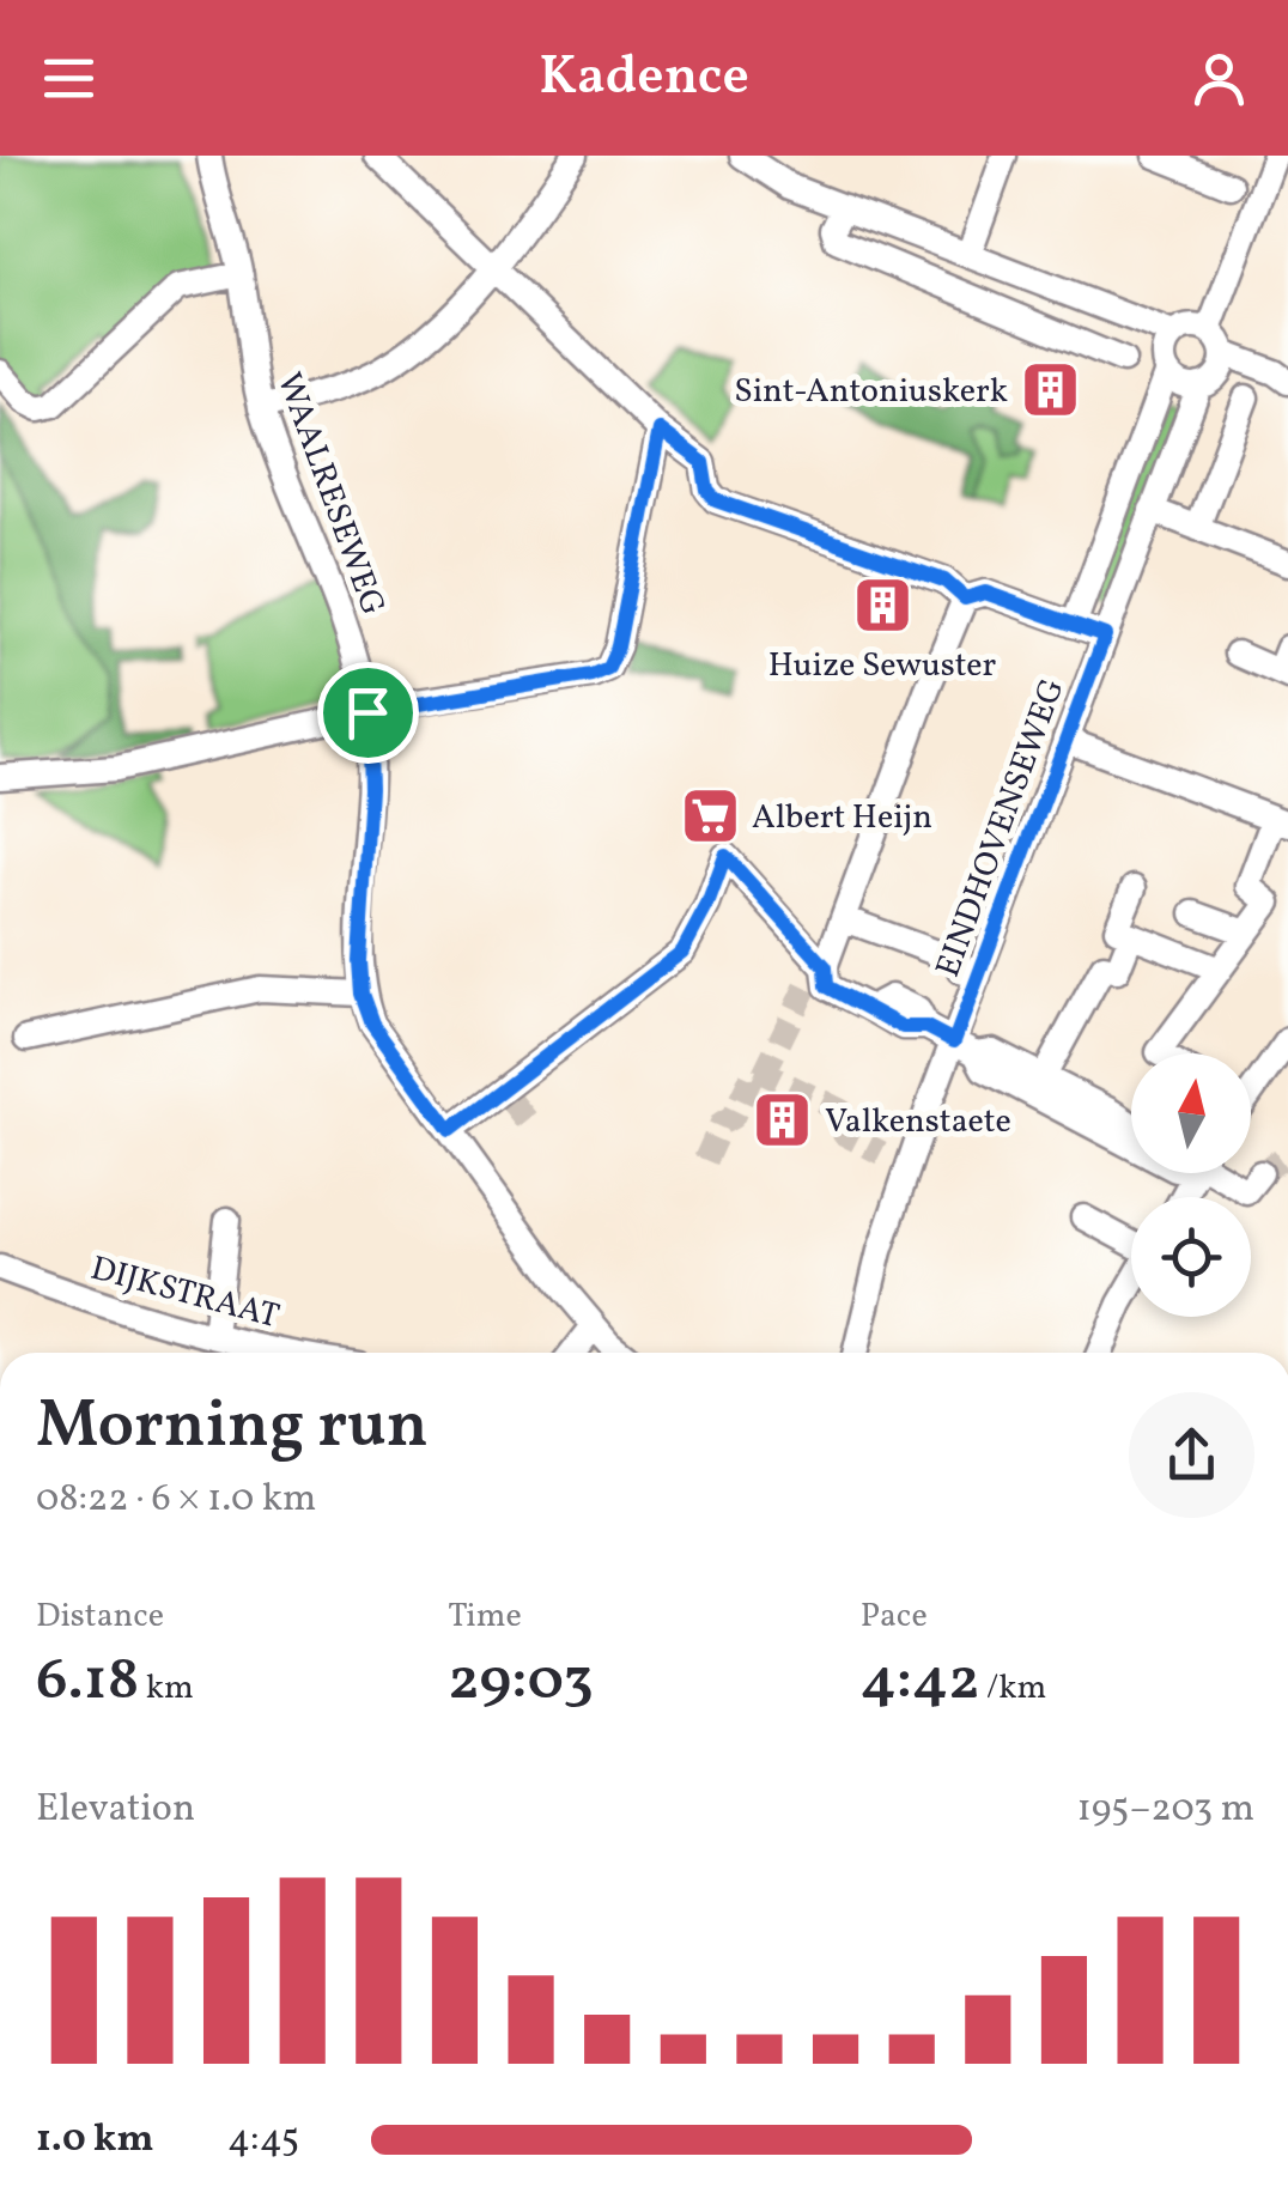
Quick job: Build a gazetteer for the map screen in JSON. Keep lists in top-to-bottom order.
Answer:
{
  "streets": {
    "street": ["WAALRESEWEG", "EINDHOVENSEWEG", "DIJKSTRAAT"]
  },
  "places": {
    "building": ["Sint-Antoniuskerk", "Huize Sewuster", "Valkenstaete"],
    "supermarket": ["Albert Heijn"]
  },
  "north": "top",
  "page": {
    "header": "Kadence",
    "heading": ["Morning run", "08:22 · 6 × 1.0 km"],
    "stats": [
      ["Distance", "6.18 km"],
      ["Time", "29:03"],
      ["Pace", "4:42 /km"]
    ],
    "chart": ["Elevation", "195–203 m"],
    "list": [
      {
        "name": "1.0 km",
        "note": "4:45"
      }
    ]
  }
}
